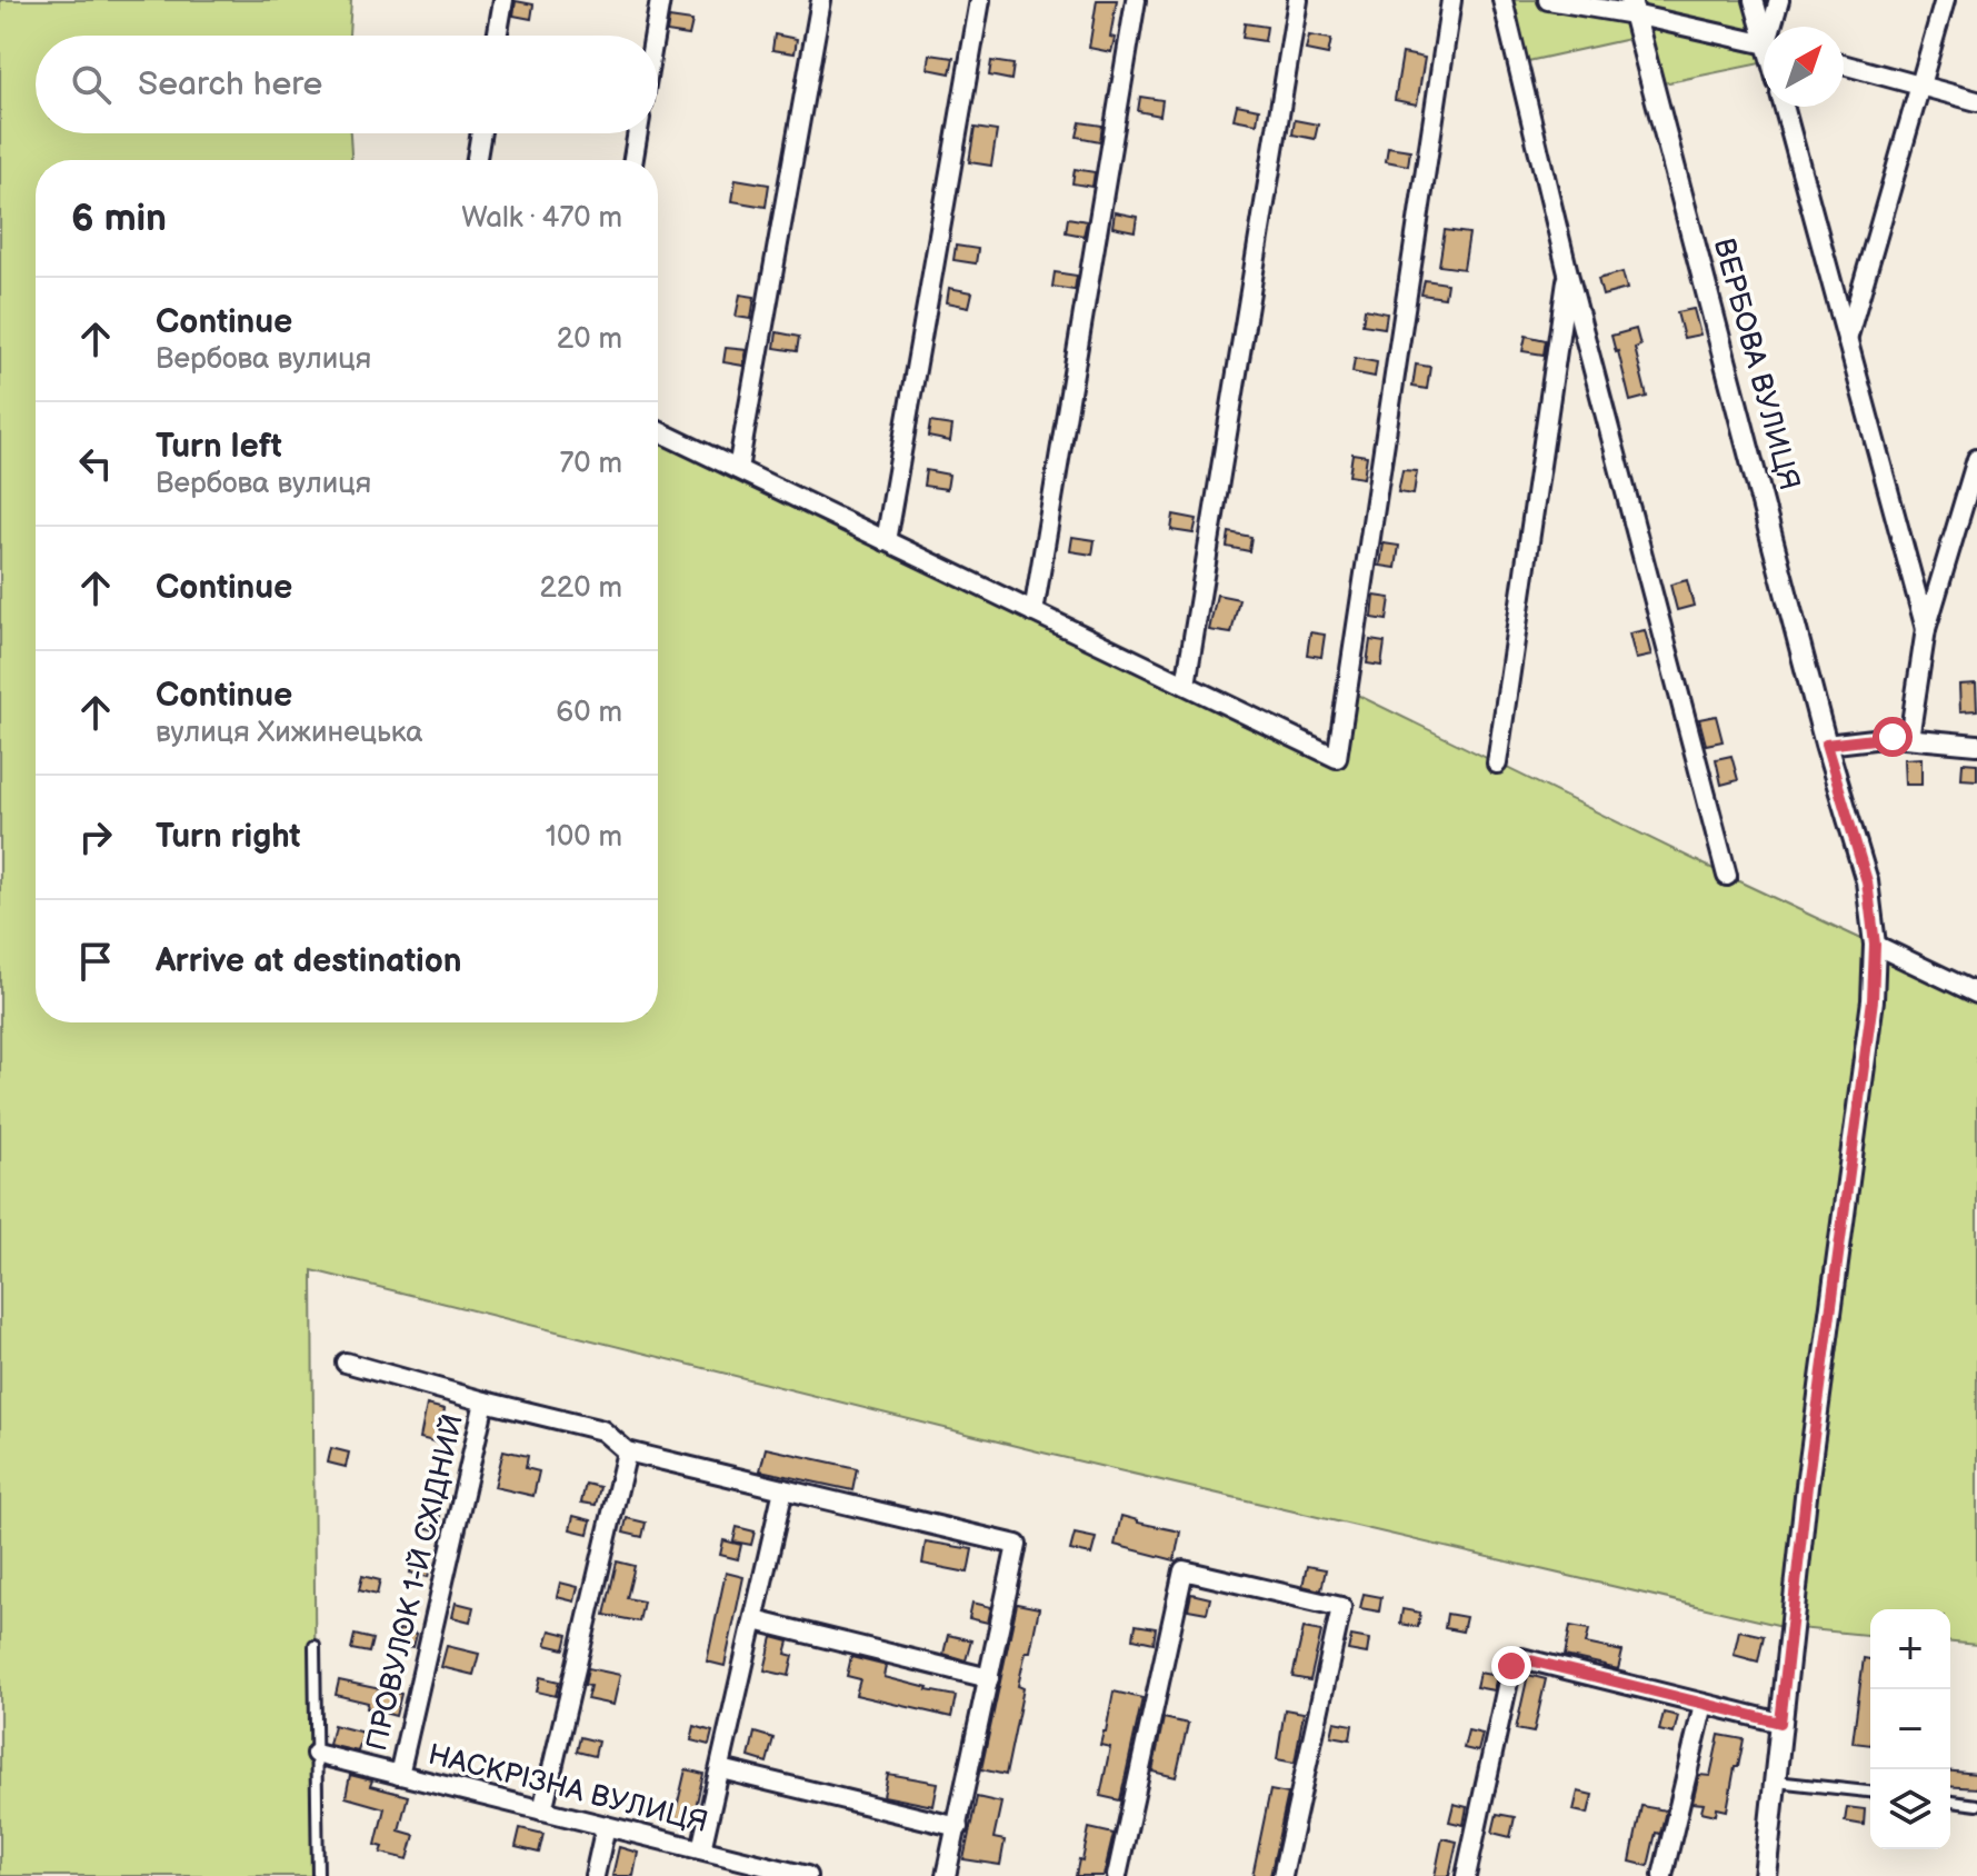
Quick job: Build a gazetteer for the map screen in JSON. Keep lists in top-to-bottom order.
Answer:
{
  "streets": {
    "street": ["ВЕРБОВА ВУЛИЦЯ", "ПРОВУЛОК 1-Й СХІДНИЙ", "НАСКРІЗНА ВУЛИЦЯ"]
  },
  "crossings": [
    ["ПРОВУЛОК 1-Й СХІДНИЙ", "НАСКРІЗНА ВУЛИЦЯ"]
  ],
  "north": "top right",
  "page": {
    "search": "Search here",
    "heading": ["6 min", "Walk · 470 m"],
    "list": [
      ["Continue", "Вербова вулиця", "20 m"],
      ["Turn left", "Вербова вулиця", "70 m"],
      ["Continue", "220 m"],
      ["Continue", "вулиця Хижинецька", "60 m"],
      ["Turn right", "100 m"],
      "Arrive at destination"
    ],
    "map_buttons": ["+", "−"]
  }
}
